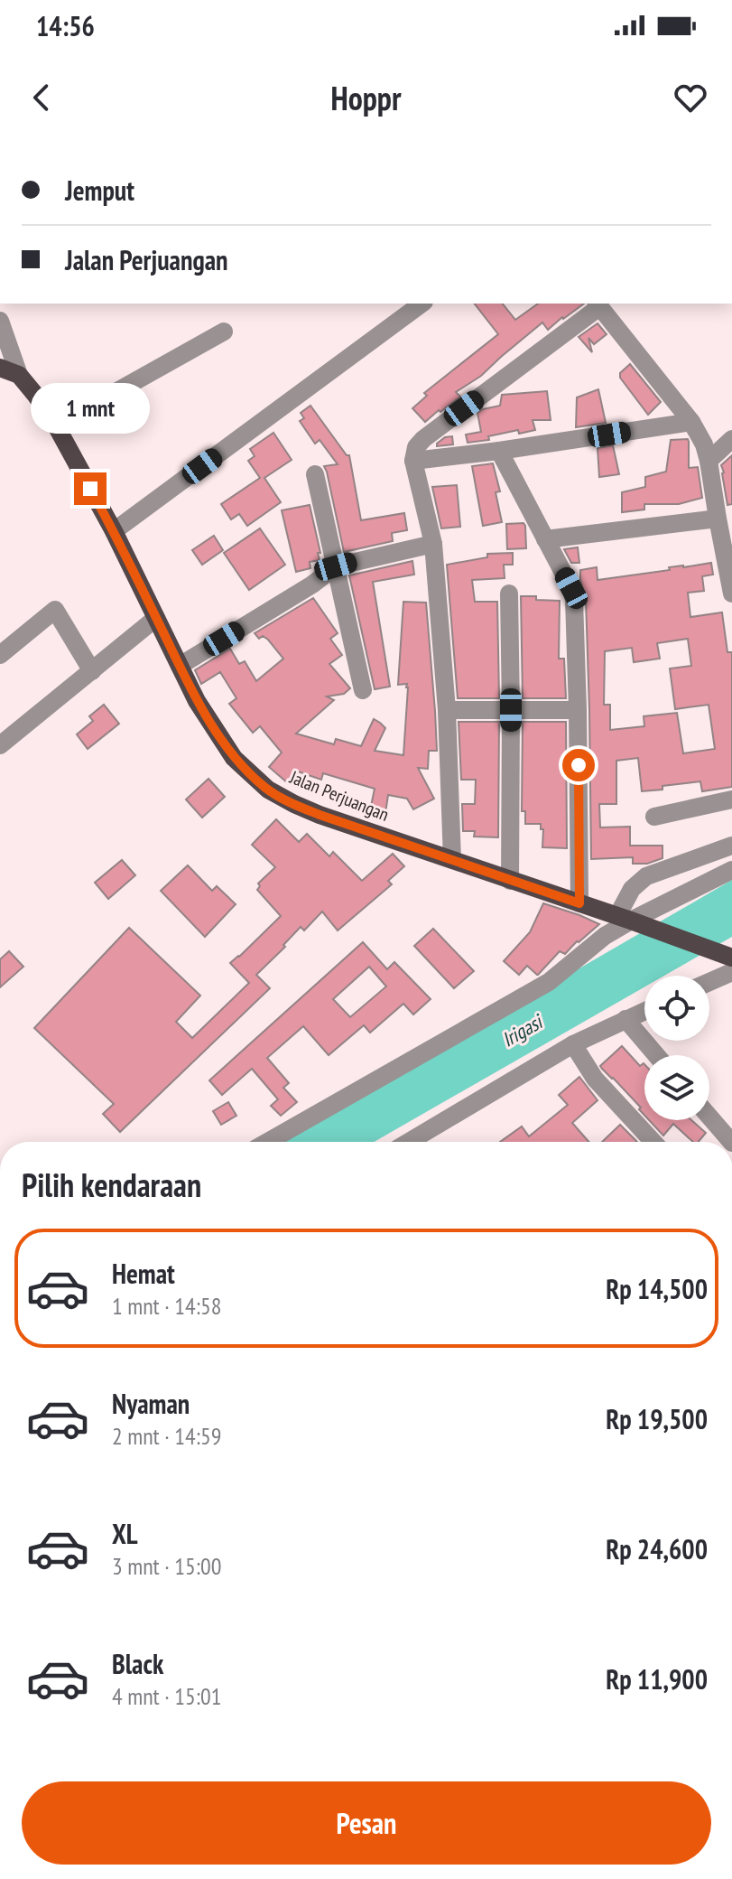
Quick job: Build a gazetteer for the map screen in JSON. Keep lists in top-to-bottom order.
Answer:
{
  "streets": {
    "main road": ["Jalan Perjuangan"]
  },
  "water": ["Irigasi"],
  "page": {
    "status": "14:56",
    "header": "Hoppr",
    "banner": ["Jemput", "Jalan Perjuangan"],
    "bubble": "1 mnt",
    "heading": "Pilih kendaraan",
    "list": [
      {
        "name": "Hemat",
        "note": "1 mnt · 14:58",
        "value": "Rp 14,500"
      },
      {
        "name": "Nyaman",
        "note": "2 mnt · 14:59",
        "value": "Rp 19,500"
      },
      {
        "name": "XL",
        "note": "3 mnt · 15:00",
        "value": "Rp 24,600"
      },
      {
        "name": "Black",
        "note": "4 mnt · 15:01",
        "value": "Rp 11,900"
      }
    ],
    "buttons": "Pesan"
  }
}
